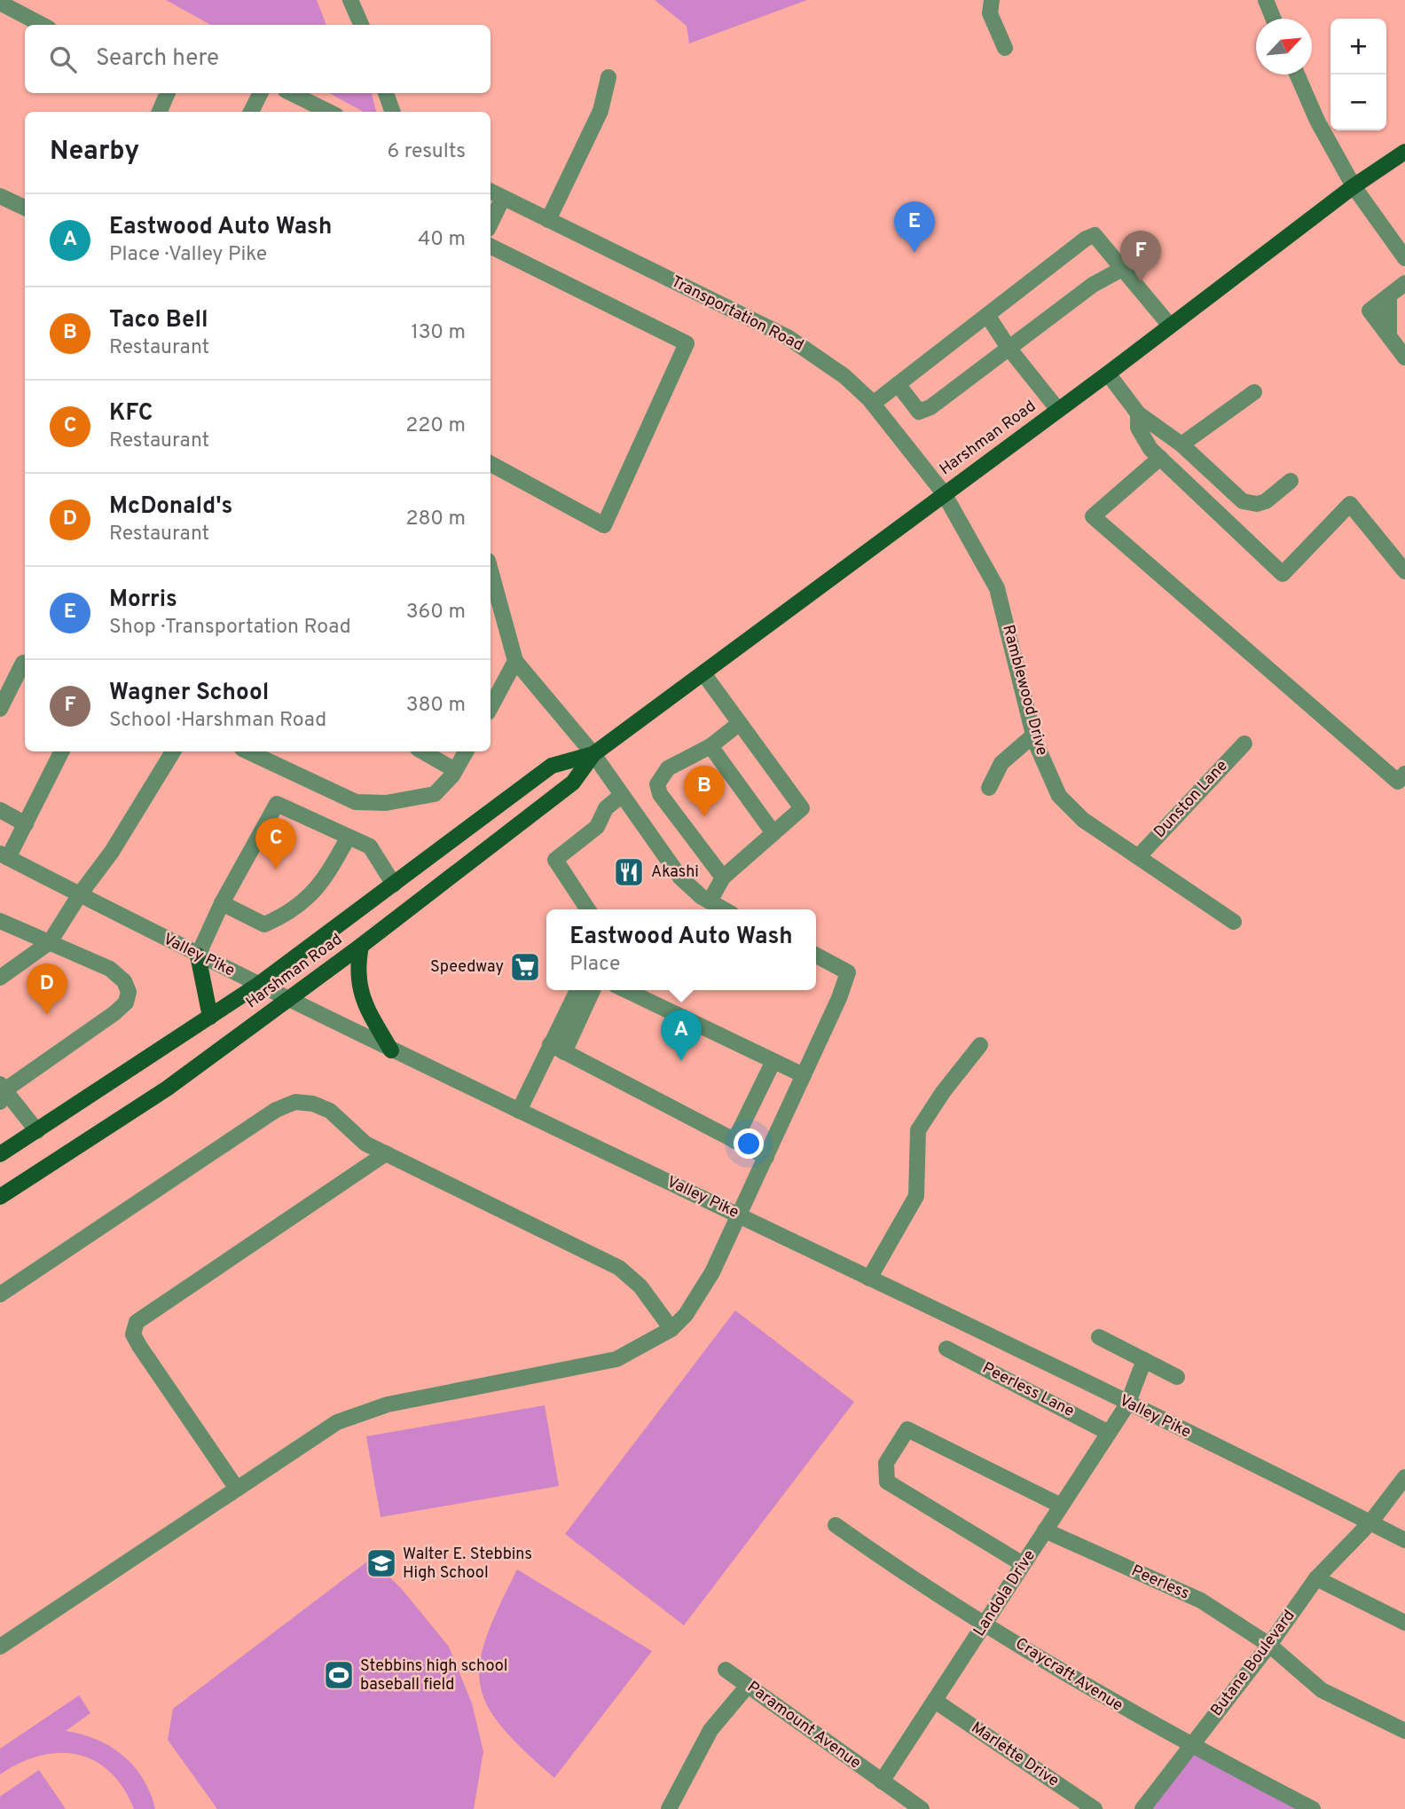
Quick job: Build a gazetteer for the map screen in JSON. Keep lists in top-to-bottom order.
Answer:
{
  "streets": {
    "main road": ["Harshman Road"],
    "street": [
      "Transportation Road",
      "Ramblewood Drive",
      "Dunston Lane",
      "Valley Pike",
      "Peerless Lane",
      "Peerless",
      "Landola Drive",
      "Butane Boulevard",
      "Craycraft Avenue",
      "Paramount Avenue",
      "Marlette Drive"
    ]
  },
  "crossings": [
    ["Transportation Road", "Harshman Road"],
    ["Transportation Road", "Ramblewood Drive"],
    ["Harshman Road", "Ramblewood Drive"],
    ["Harshman Road", "Valley Pike"],
    ["Ramblewood Drive", "Dunston Lane"],
    ["Valley Pike", "Landola Drive"],
    ["Valley Pike", "Butane Boulevard"],
    ["Peerless Lane", "Landola Drive"],
    ["Peerless", "Landola Drive"],
    ["Peerless", "Butane Boulevard"],
    ["Landola Drive", "Craycraft Avenue"],
    ["Landola Drive", "Paramount Avenue"],
    ["Landola Drive", "Marlette Drive"],
    ["Butane Boulevard", "Craycraft Avenue"]
  ],
  "places": {
    "restaurant": ["Akashi"],
    "supermarket": ["Speedway"],
    "school or university": ["Walter E. Stebbins High School"],
    "sports": ["Stebbins high school baseball field"]
  },
  "north": "top right",
  "page": {
    "map_buttons": ["+", "−"],
    "search": "Search here",
    "heading": ["Nearby", "6 results"],
    "list": [
      {
        "mark": "A",
        "name": "Eastwood Auto Wash",
        "note": "Place · Valley Pike",
        "value": "40 m"
      },
      {
        "mark": "B",
        "name": "Taco Bell",
        "note": "Restaurant",
        "value": "130 m"
      },
      {
        "mark": "C",
        "name": "KFC",
        "note": "Restaurant",
        "value": "220 m"
      },
      {
        "mark": "D",
        "name": "McDonald's",
        "note": "Restaurant",
        "value": "280 m"
      },
      {
        "mark": "E",
        "name": "Morris",
        "note": "Shop · Transportation Road",
        "value": "360 m"
      },
      {
        "mark": "F",
        "name": "Wagner School",
        "note": "School · Harshman Road",
        "value": "380 m"
      }
    ],
    "pins": [
      "E",
      "F",
      "B",
      "C",
      "D",
      "A"
    ],
    "popup": ["Eastwood Auto Wash", "Place"]
  }
}
